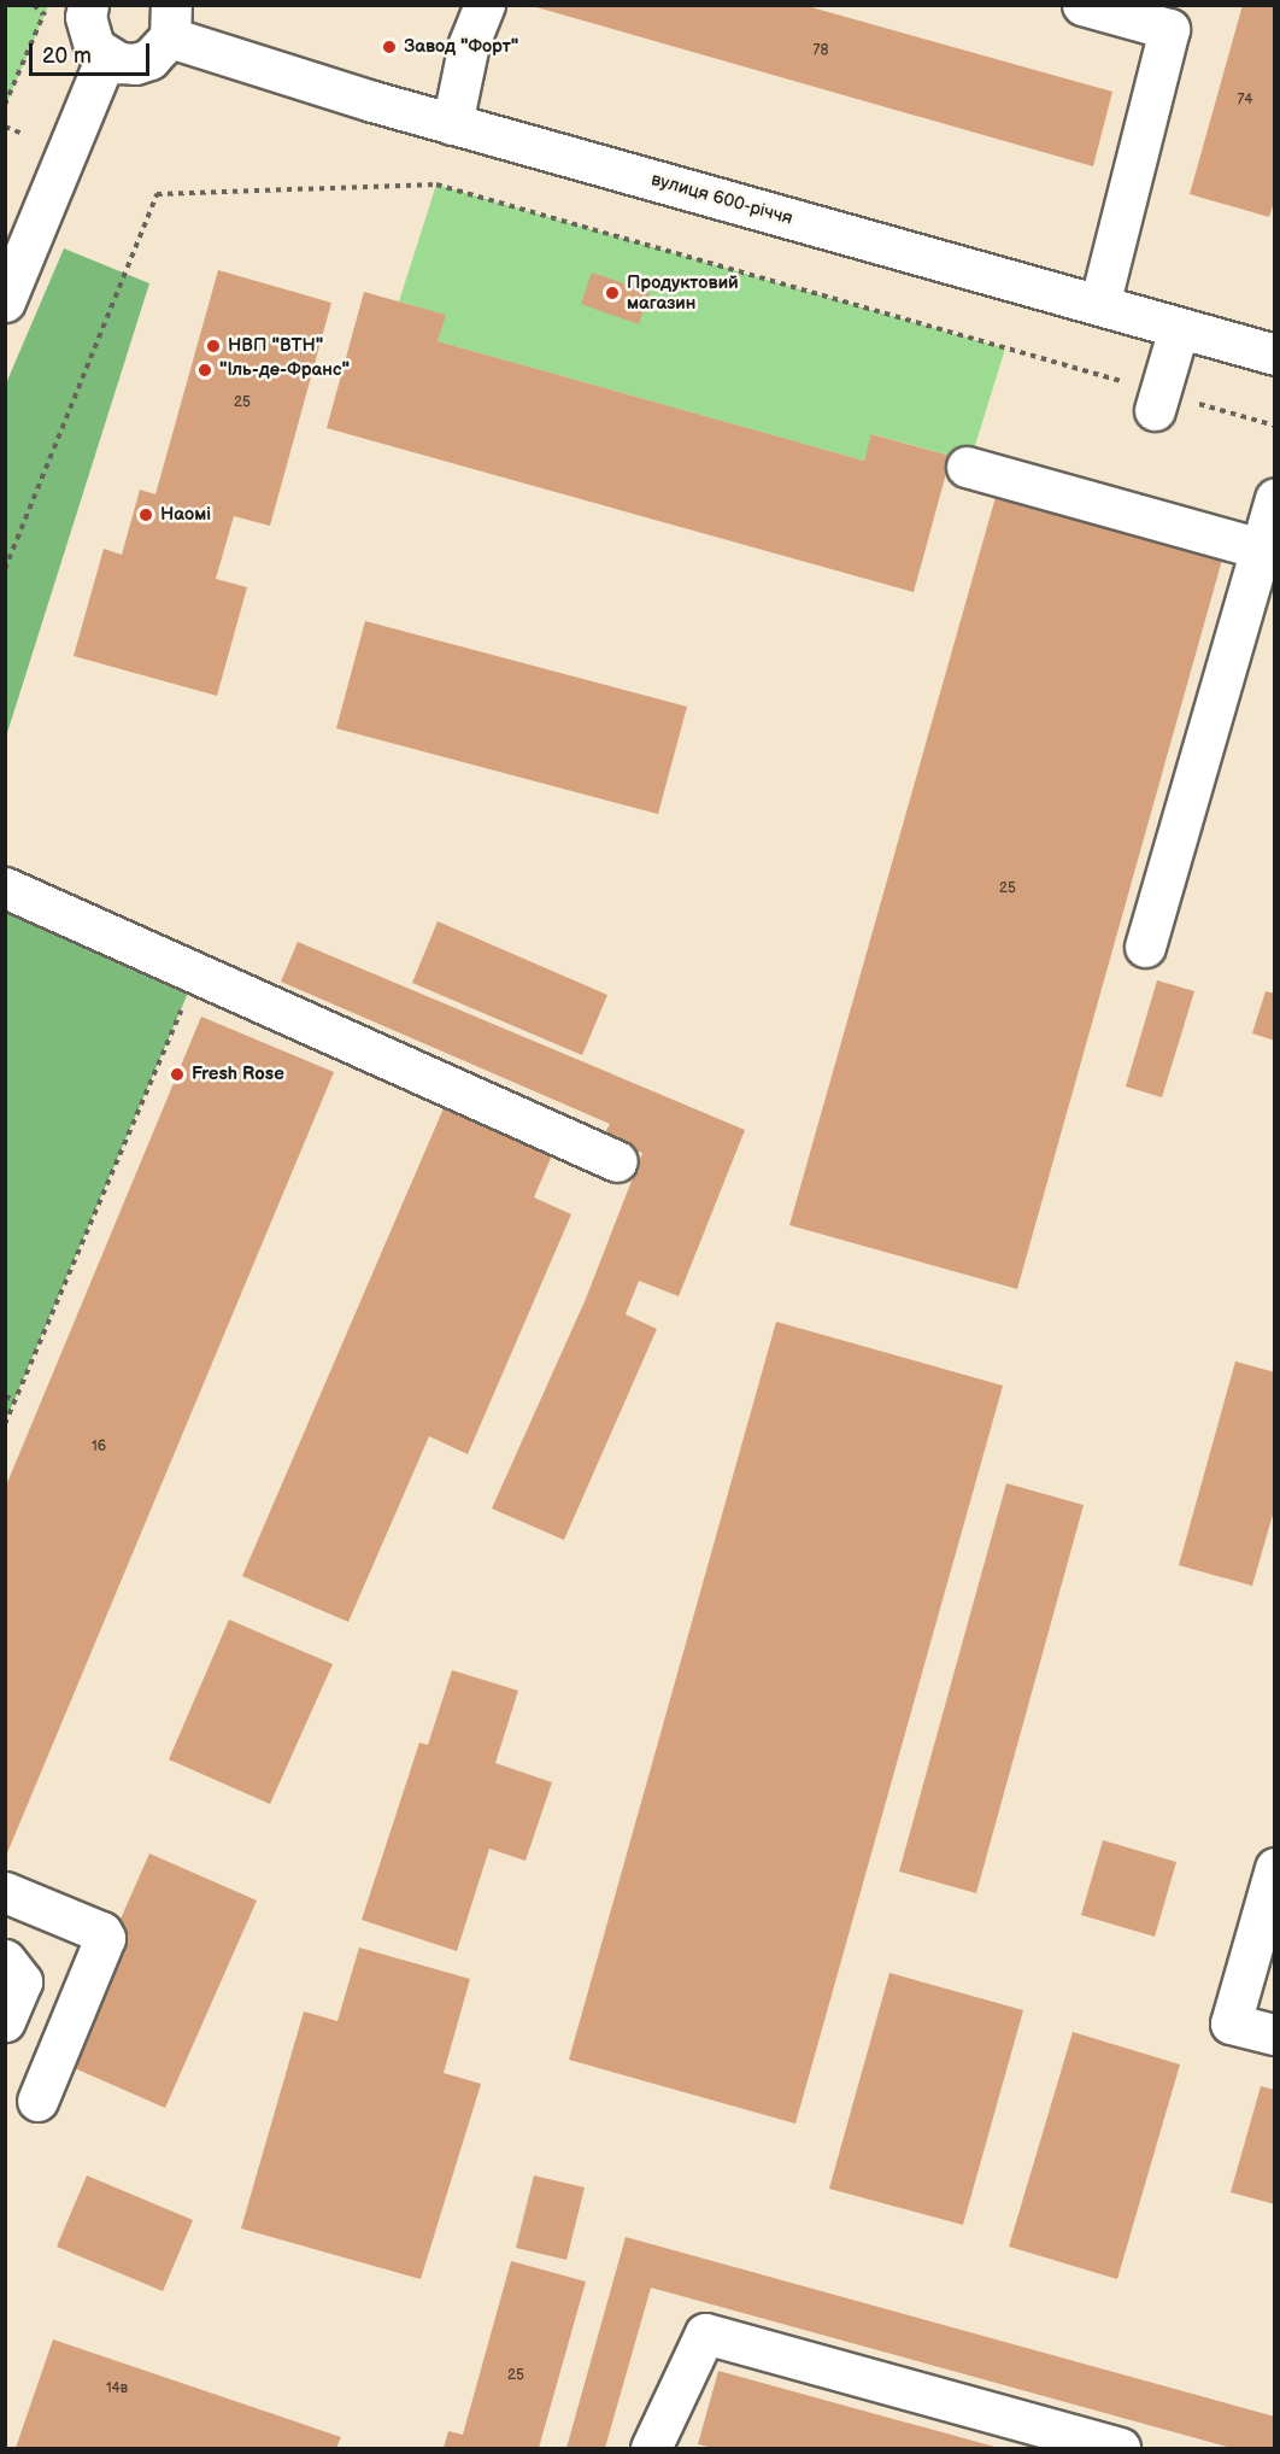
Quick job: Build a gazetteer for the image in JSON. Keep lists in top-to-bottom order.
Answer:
{
  "streets": {
    "street": ["вулиця 600-річчя"]
  },
  "places": [
    "Завод \"Форт\"",
    "Продуктовий магазин",
    "НВП \"ВТН\"",
    "\"Іль-де-Франс\"",
    "Наомі",
    "Fresh Rose"
  ],
  "house_numbers": [
    "78",
    "74",
    "25",
    "25",
    "16",
    "25",
    "14в"
  ],
  "scale_bar": "20 m"
}
